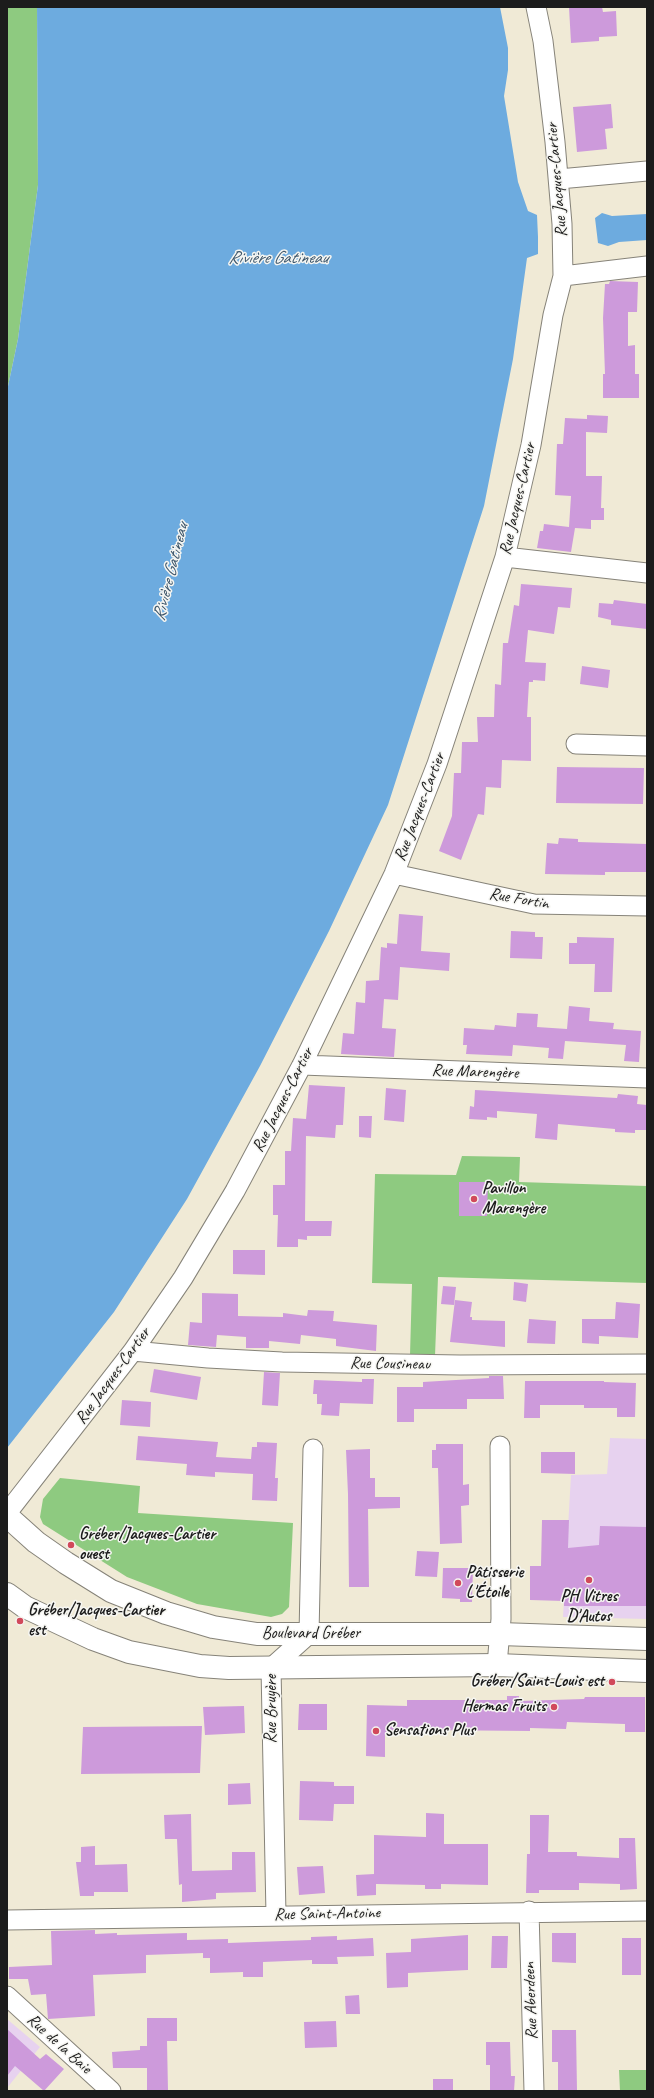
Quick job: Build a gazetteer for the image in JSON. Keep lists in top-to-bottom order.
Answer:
{
  "streets": {
    "main road": ["Boulevard Gréber"],
    "street": [
      "Rue Jacques-Cartier",
      "Rue Fortin",
      "Rue Marengère",
      "Rue Cousineau",
      "Rue Bruyère",
      "Rue Saint-Antoine",
      "Rue Aberdeen",
      "Rue de la Baie"
    ]
  },
  "crossings": [
    ["Rue Jacques-Cartier", "Rue Fortin"],
    ["Rue Jacques-Cartier", "Rue Marengère"],
    ["Rue Jacques-Cartier", "Rue Cousineau"],
    ["Rue Jacques-Cartier", "Boulevard Gréber"],
    ["Boulevard Gréber", "Rue Bruyère"],
    ["Rue Bruyère", "Rue Saint-Antoine"],
    ["Rue Saint-Antoine", "Rue Aberdeen"]
  ],
  "water": ["Rivière Gatineau"],
  "places": [
    "Pavillon Marengère",
    "Gréber/Jacques-Cartier ouest",
    "PH Vitres D'Autos",
    "Pâtisserie L'Étoile",
    "Gréber/Jacques-Cartier est",
    "Gréber/Saint-Louis est",
    "Hermas Fruits",
    "Sensations Plus"
  ]
}
